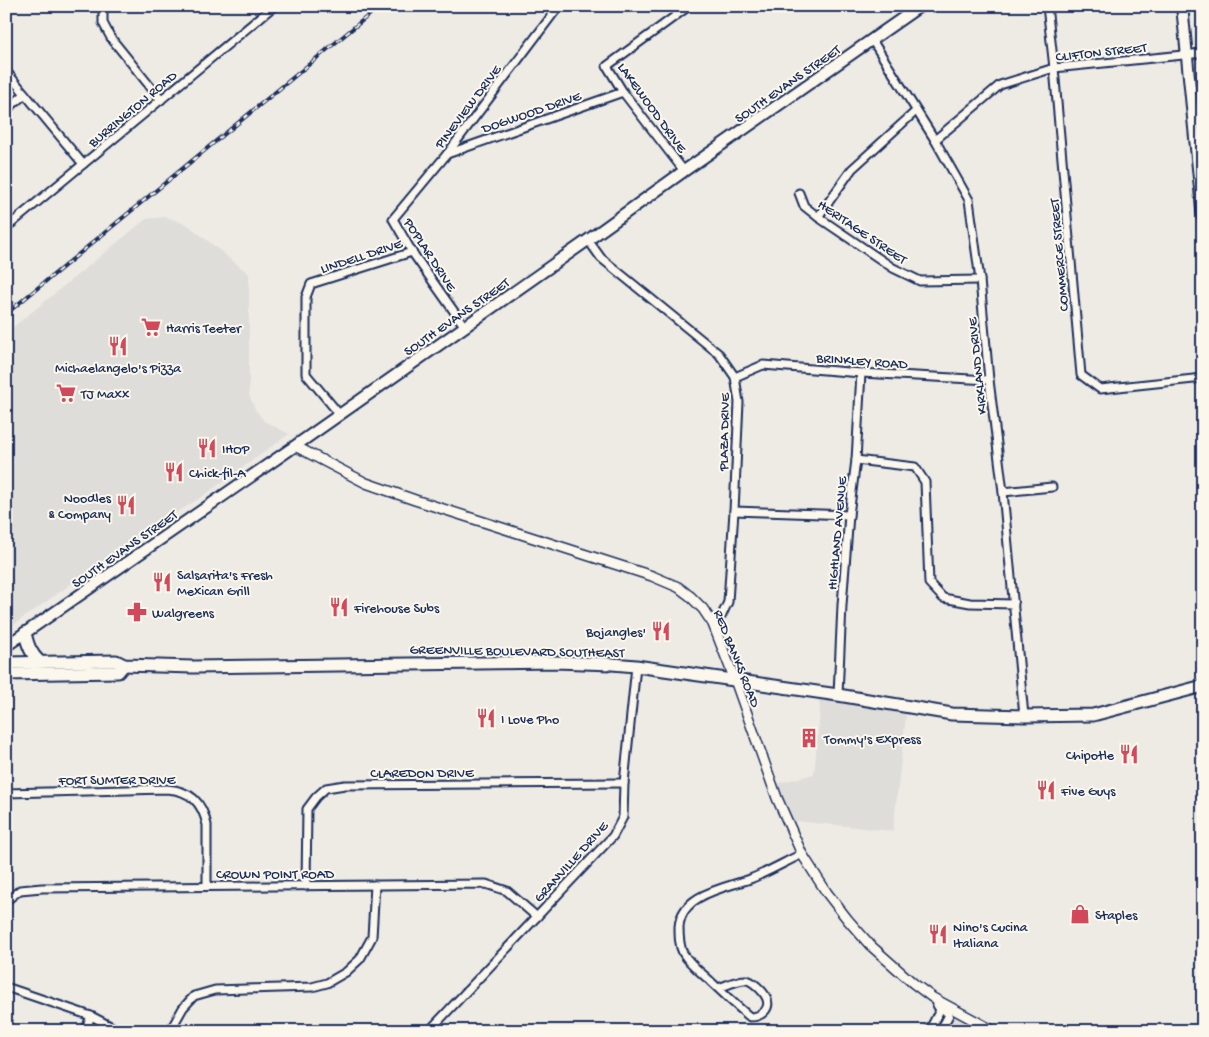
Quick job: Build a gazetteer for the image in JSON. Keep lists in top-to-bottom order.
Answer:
{
  "streets": {
    "highway": ["GREENVILLE BOULEVARD SOUTHEAST"],
    "main road": ["SOUTH EVANS STREET"],
    "street": [
      "CLIFTON STREET",
      "PINEVIEW DRIVE",
      "LAKEWOOD DRIVE",
      "BURRINGTON ROAD",
      "DOGWOOD DRIVE",
      "HERITAGE STREET",
      "POPLAR DRIVE",
      "LINDELL DRIVE",
      "COMMERCE STREET",
      "BRINKLEY ROAD",
      "KIRKLAND DRIVE",
      "PLAZA DRIVE",
      "HIGHLAND AVENUE",
      "RED BANKS ROAD",
      "CLAREDON DRIVE",
      "FORT SUMTER DRIVE",
      "GRANVILLE DRIVE",
      "CROWN POINT ROAD"
    ]
  },
  "crossings": [
    ["CLIFTON STREET", "COMMERCE STREET"],
    ["CLIFTON STREET", "KIRKLAND DRIVE"],
    ["SOUTH EVANS STREET", "LAKEWOOD DRIVE"],
    ["SOUTH EVANS STREET", "POPLAR DRIVE"],
    ["SOUTH EVANS STREET", "LINDELL DRIVE"],
    ["SOUTH EVANS STREET", "KIRKLAND DRIVE"],
    ["SOUTH EVANS STREET", "PLAZA DRIVE"],
    ["SOUTH EVANS STREET", "RED BANKS ROAD"],
    ["PINEVIEW DRIVE", "DOGWOOD DRIVE"],
    ["PINEVIEW DRIVE", "POPLAR DRIVE"],
    ["LAKEWOOD DRIVE", "DOGWOOD DRIVE"],
    ["HERITAGE STREET", "KIRKLAND DRIVE"],
    ["POPLAR DRIVE", "LINDELL DRIVE"],
    ["BRINKLEY ROAD", "KIRKLAND DRIVE"],
    ["BRINKLEY ROAD", "PLAZA DRIVE"],
    ["BRINKLEY ROAD", "HIGHLAND AVENUE"],
    ["KIRKLAND DRIVE", "GREENVILLE BOULEVARD SOUTHEAST"],
    ["PLAZA DRIVE", "RED BANKS ROAD"],
    ["HIGHLAND AVENUE", "GREENVILLE BOULEVARD SOUTHEAST"],
    ["GREENVILLE BOULEVARD SOUTHEAST", "RED BANKS ROAD"],
    ["GREENVILLE BOULEVARD SOUTHEAST", "GRANVILLE DRIVE"],
    ["CLAREDON DRIVE", "GRANVILLE DRIVE"],
    ["CLAREDON DRIVE", "CROWN POINT ROAD"],
    ["FORT SUMTER DRIVE", "CROWN POINT ROAD"],
    ["GRANVILLE DRIVE", "CROWN POINT ROAD"]
  ],
  "places": {
    "supermarket": ["Harris Teeter", "TJ Maxx"],
    "restaurant": [
      "Michaelangelo's Pizza",
      "IHOP",
      "Chick-fil-A",
      "Noodles & Company",
      "Salsarita's Fresh Mexican Grill",
      "Firehouse Subs",
      "Bojangles'",
      "I Love Pho",
      "Chipotle",
      "Five Guys",
      "Nino's Cucina Italiana"
    ],
    "pharmacy": ["Walgreens"],
    "building": ["Tommy's Express"],
    "shop": ["Staples"]
  }
}
